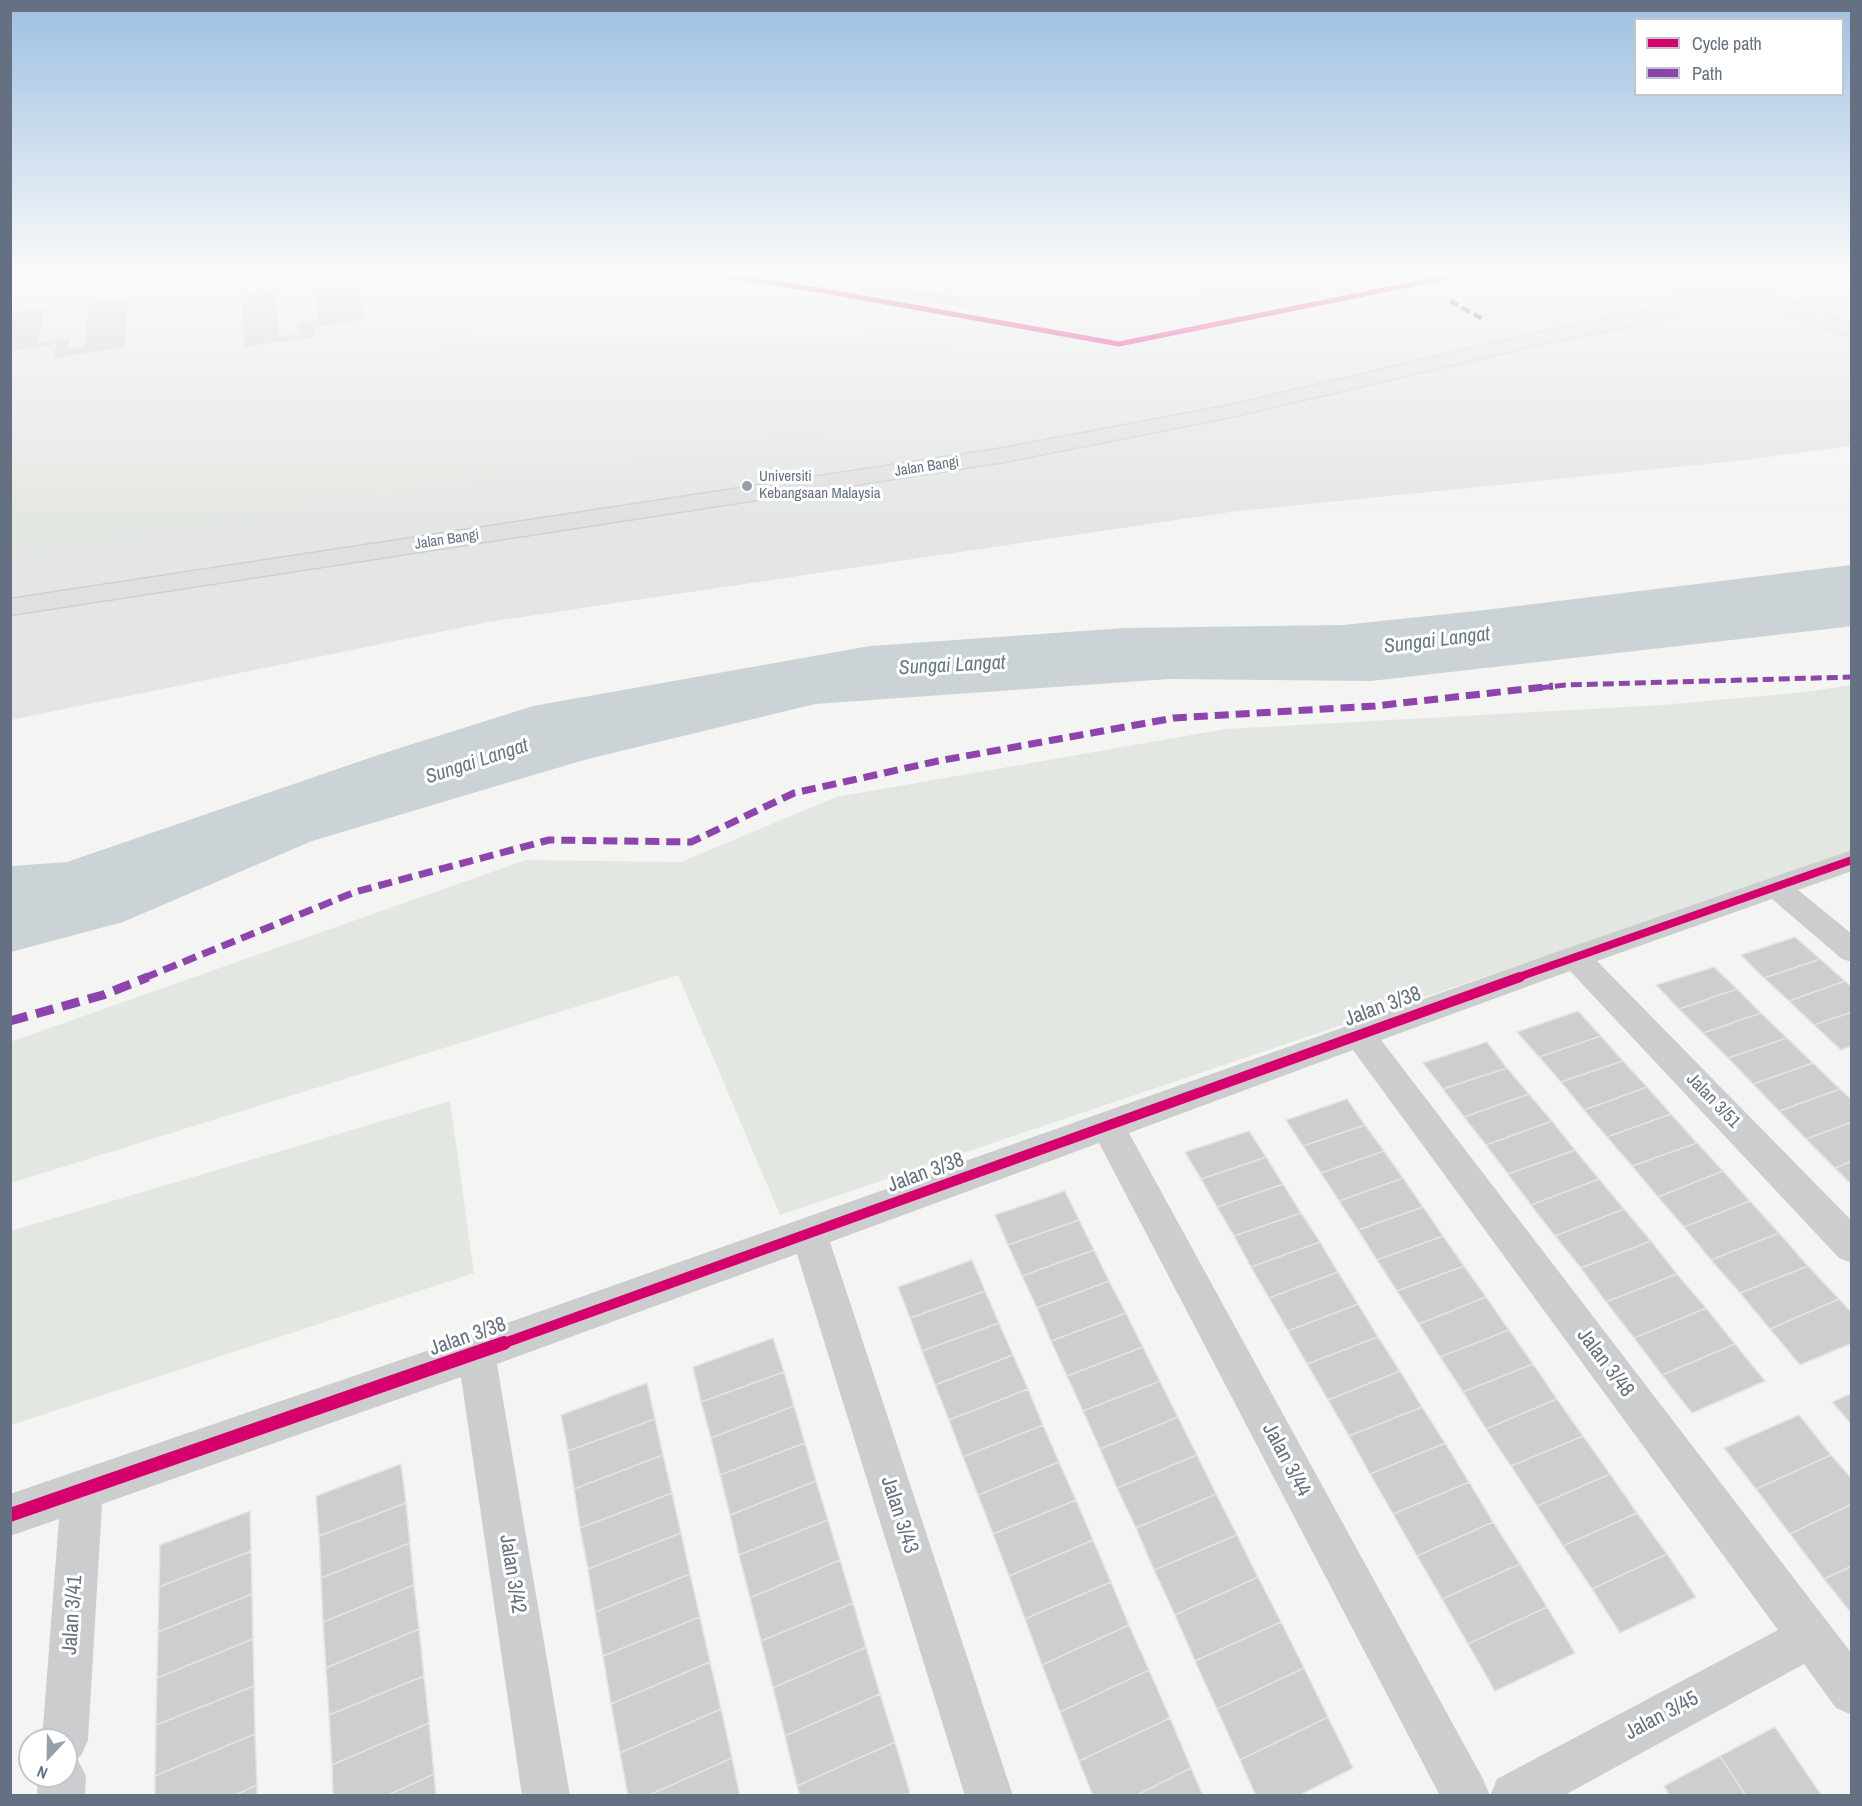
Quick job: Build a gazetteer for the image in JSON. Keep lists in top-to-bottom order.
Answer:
{
  "streets": {
    "main road": ["Jalan Bangi"],
    "street": [
      "Jalan 3/38",
      "Jalan 3/51",
      "Jalan 3/48",
      "Jalan 3/44",
      "Jalan 3/43",
      "Jalan 3/42",
      "Jalan 3/41",
      "Jalan 3/45"
    ]
  },
  "crossings": [
    ["Jalan 3/38", "Jalan 3/51"],
    ["Jalan 3/38", "Jalan 3/48"],
    ["Jalan 3/38", "Jalan 3/44"],
    ["Jalan 3/38", "Jalan 3/43"],
    ["Jalan 3/38", "Jalan 3/42"],
    ["Jalan 3/38", "Jalan 3/41"],
    ["Jalan 3/48", "Jalan 3/45"]
  ],
  "water": ["Sungai Langat"],
  "places": ["Universiti Kebangsaan Malaysia"],
  "legend": ["Cycle path", "Path"],
  "north": "bottom"
}
